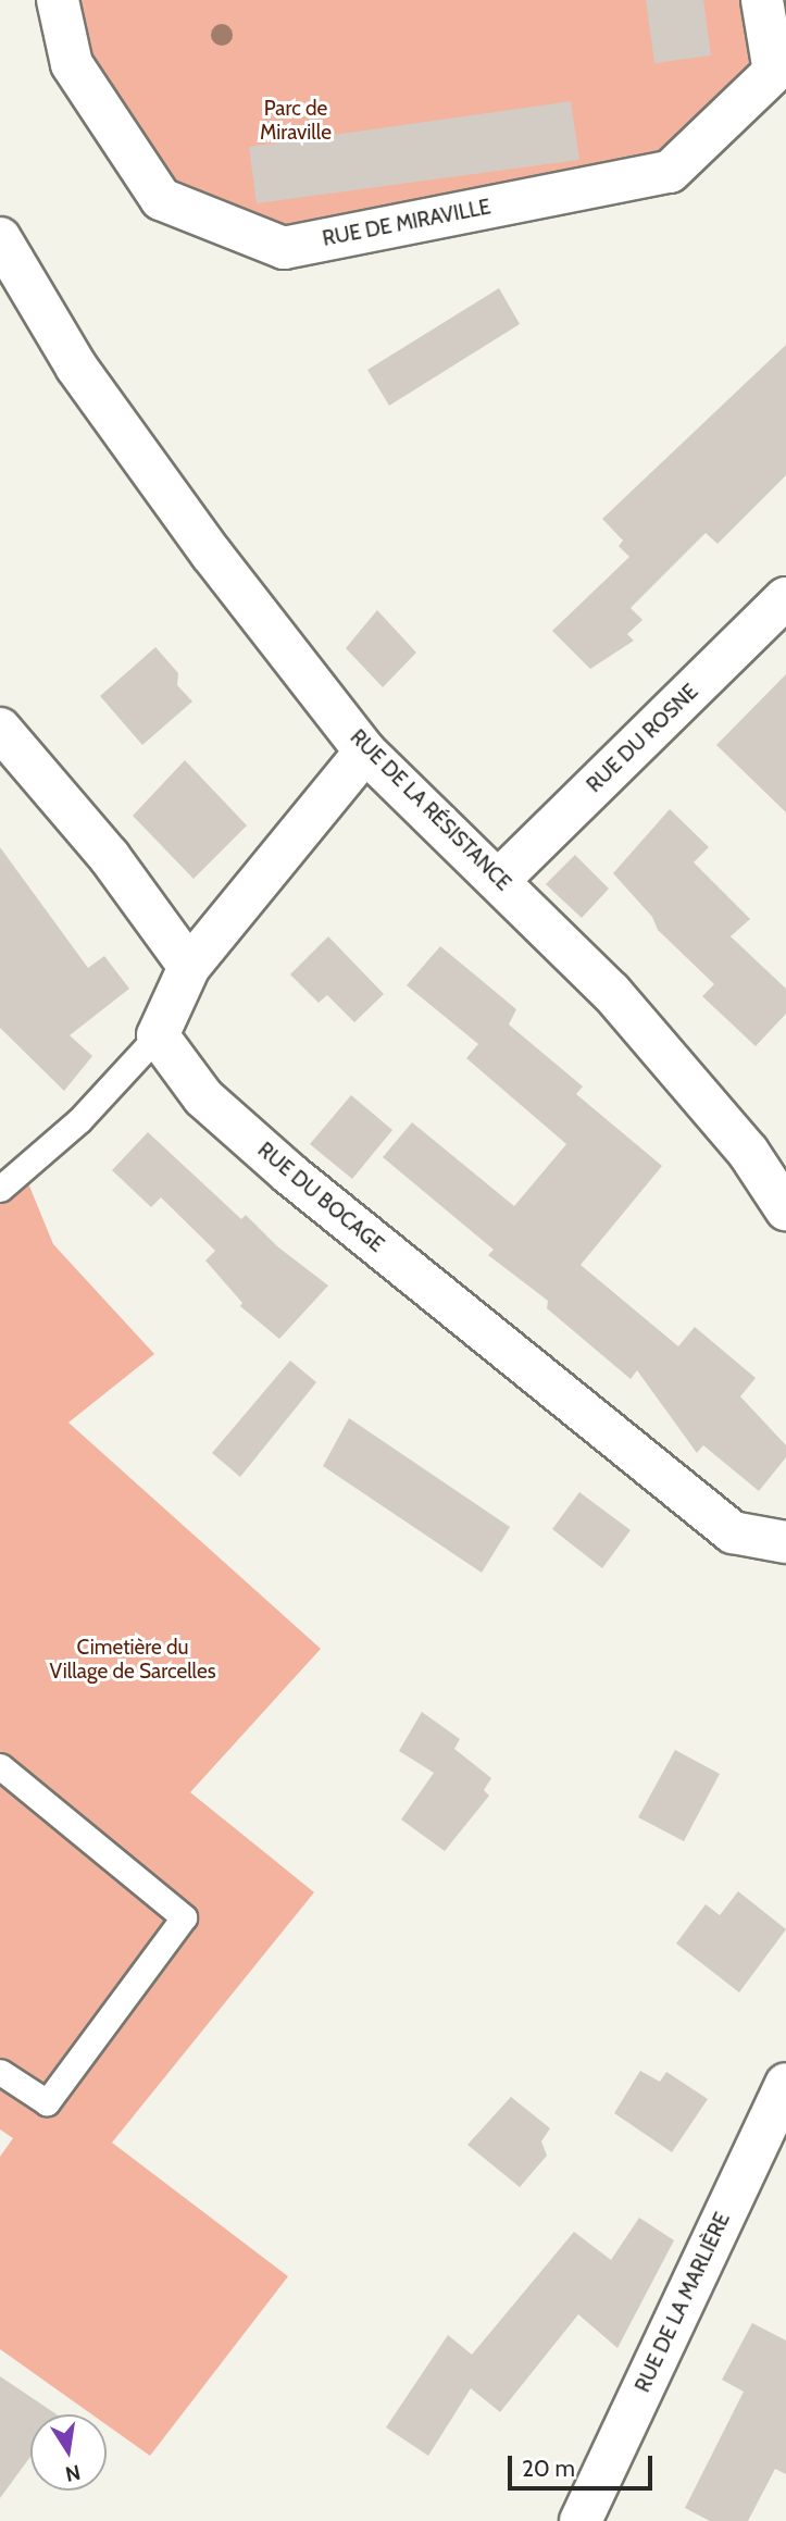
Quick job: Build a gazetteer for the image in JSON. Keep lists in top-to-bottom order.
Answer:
{
  "streets": {
    "street": [
      "RUE DE MIRAVILLE",
      "RUE DU ROSNE",
      "RUE DE LA RÉSISTANCE",
      "RUE DU BOCAGE",
      "RUE DE LA MARLIÈRE"
    ]
  },
  "crossings": [
    ["RUE DU ROSNE", "RUE DE LA RÉSISTANCE"]
  ],
  "parks": ["Parc de Miraville", "Cimetière du Village de Sarcelles"],
  "scale_bar": "20 m",
  "north": "bottom"
}
